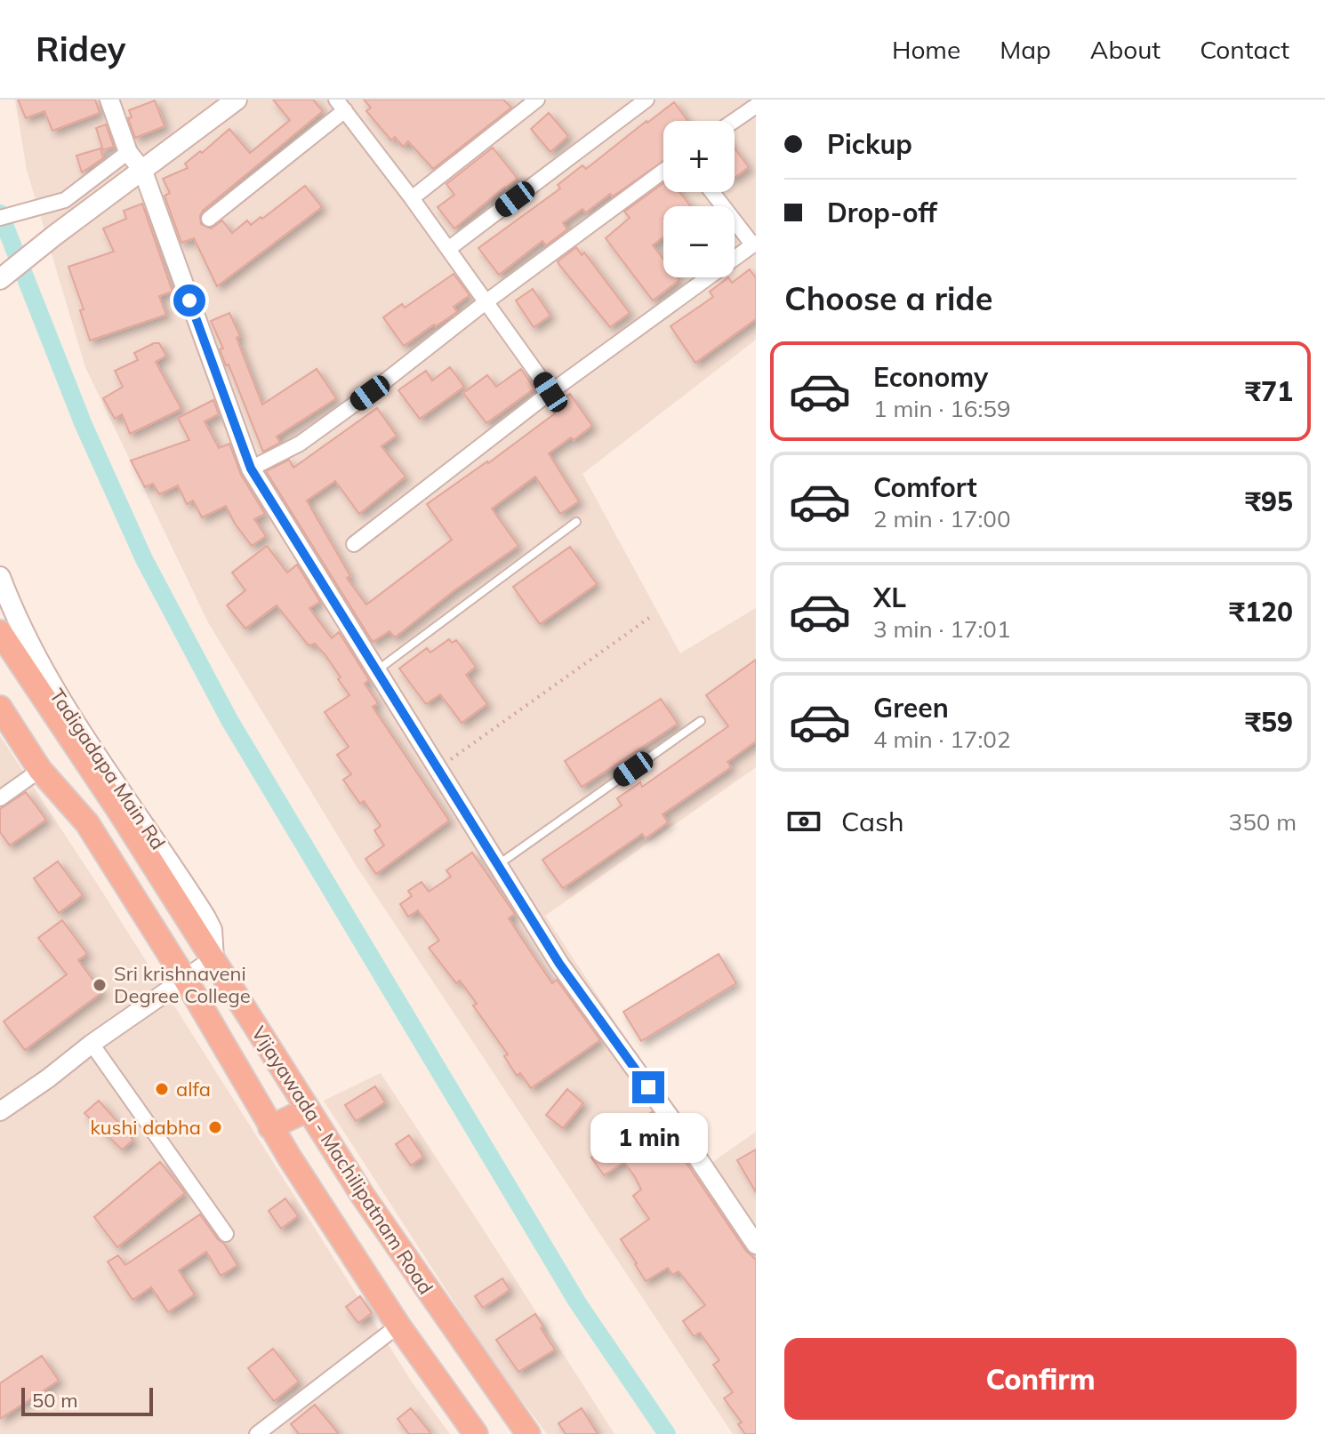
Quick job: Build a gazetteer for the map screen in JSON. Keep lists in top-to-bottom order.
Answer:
{
  "streets": {
    "highway": ["Vijayawada - Machilipatnam Road"],
    "main road": ["Tadigadapa Main Rd"]
  },
  "crossings": [
    ["Tadigadapa Main Rd", "Vijayawada - Machilipatnam Road"]
  ],
  "places": ["Sri krishnaveni Degree College", "alfa", "kushi dabha"],
  "scale_bar": "50 m",
  "page": {
    "header": "Ridey",
    "nav": [
      "Home",
      "Map",
      "About",
      "Contact"
    ],
    "banner": ["Pickup", "Drop-off"],
    "map_buttons": ["+", "−"],
    "heading": "Choose a ride",
    "list": [
      {
        "name": "Economy",
        "note": "1 min · 16:59",
        "value": "₹71"
      },
      {
        "name": "Comfort",
        "note": "2 min · 17:00",
        "value": "₹95"
      },
      {
        "name": "XL",
        "note": "3 min · 17:01",
        "value": "₹120"
      },
      {
        "name": "Green",
        "note": "4 min · 17:02",
        "value": "₹59"
      }
    ],
    "pay": ["Cash", "350 m"],
    "bubble": "1 min",
    "buttons": "Confirm",
    "scale": "50 m"
  }
}
